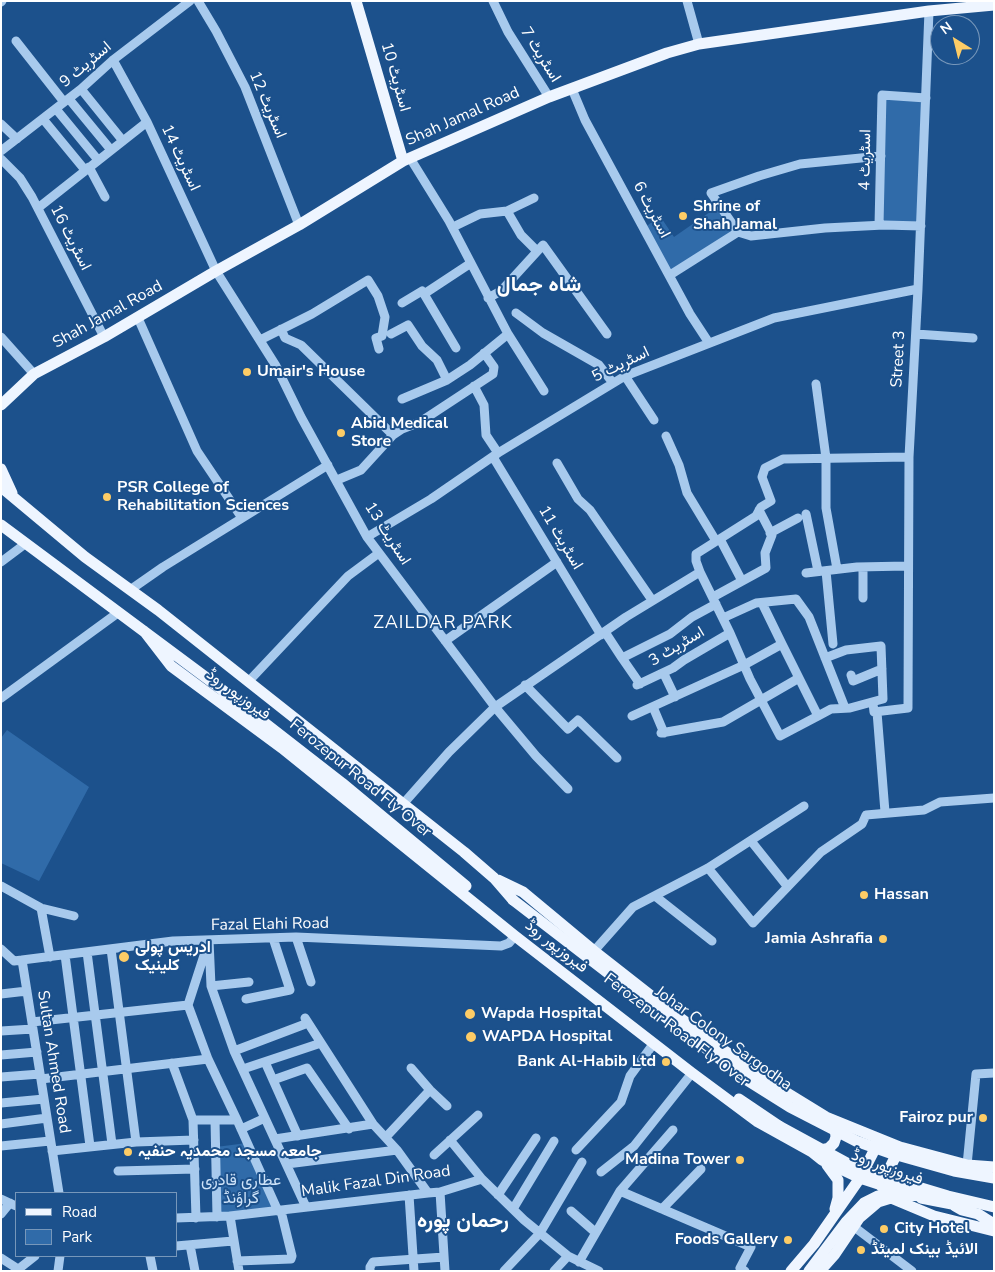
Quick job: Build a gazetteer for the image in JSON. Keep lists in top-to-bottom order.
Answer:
{
  "streets": {
    "main road": [
      "اسٹریٹ 10",
      "Shah Jamal Road",
      "فیروزپور روڈ",
      "Ferozepur Road Fly Over",
      "Johar Colony Sargodha"
    ],
    "street": [
      "اسٹریٹ 7",
      "اسٹریٹ 9",
      "اسٹریٹ 12",
      "اسٹریٹ 14",
      "اسٹریٹ 4",
      "اسٹریٹ 6",
      "اسٹریٹ 16",
      "Street 3",
      "اسٹریٹ 5",
      "اسٹریٹ 13",
      "اسٹریٹ 11",
      "اسٹریٹ 3",
      "Fazal Elahi Road",
      "Sultan Ahmed Road",
      "Malik Fazal Din Road"
    ]
  },
  "crossings": [
    ["اسٹریٹ 7", "Shah Jamal Road"],
    ["اسٹریٹ 9", "اسٹریٹ 14"],
    ["اسٹریٹ 10", "Shah Jamal Road"],
    ["اسٹریٹ 12", "Shah Jamal Road"],
    ["Shah Jamal Road", "اسٹریٹ 14"],
    ["Shah Jamal Road", "اسٹریٹ 6"],
    ["Shah Jamal Road", "اسٹریٹ 16"],
    ["Shah Jamal Road", "Street 3"],
    ["Shah Jamal Road", "اسٹریٹ 13"],
    ["اسٹریٹ 14", "اسٹریٹ 13"],
    ["اسٹریٹ 4", "Street 3"],
    ["اسٹریٹ 6", "اسٹریٹ 5"],
    ["Street 3", "اسٹریٹ 5"],
    ["اسٹریٹ 5", "اسٹریٹ 13"],
    ["اسٹریٹ 5", "اسٹریٹ 11"],
    ["اسٹریٹ 11", "اسٹریٹ 3"],
    ["فیروزپور روڈ", "Ferozepur Road Fly Over"],
    ["فیروزپور روڈ", "Fazal Elahi Road"],
    ["فیروزپور روڈ", "Johar Colony Sargodha"],
    ["Fazal Elahi Road", "Sultan Ahmed Road"]
  ],
  "districts": ["شاہ جمال", "ZAILDAR PARK", "رحمان پورہ"],
  "parks": ["عطاری قادری گراؤنڈ"],
  "places": [
    "Shrine of Shah Jamal",
    "Umair's House",
    "Abid Medical Store",
    "PSR College of Rehabilitation Sciences",
    "Hassan",
    "Jamia Ashrafia",
    "ادریس پولی کلینیک",
    "Wapda Hospital",
    "WAPDA Hospital",
    "Bank Al-Habib Ltd",
    "Fairoz pur",
    "جامعہ مسجد محمدیہ حنفیہ",
    "Madina Tower",
    "City Hotel",
    "Foods Gallery",
    "الائیڈ بینک لمیٹڈ"
  ],
  "legend": ["Road", "Park"],
  "north": "top left"
}
